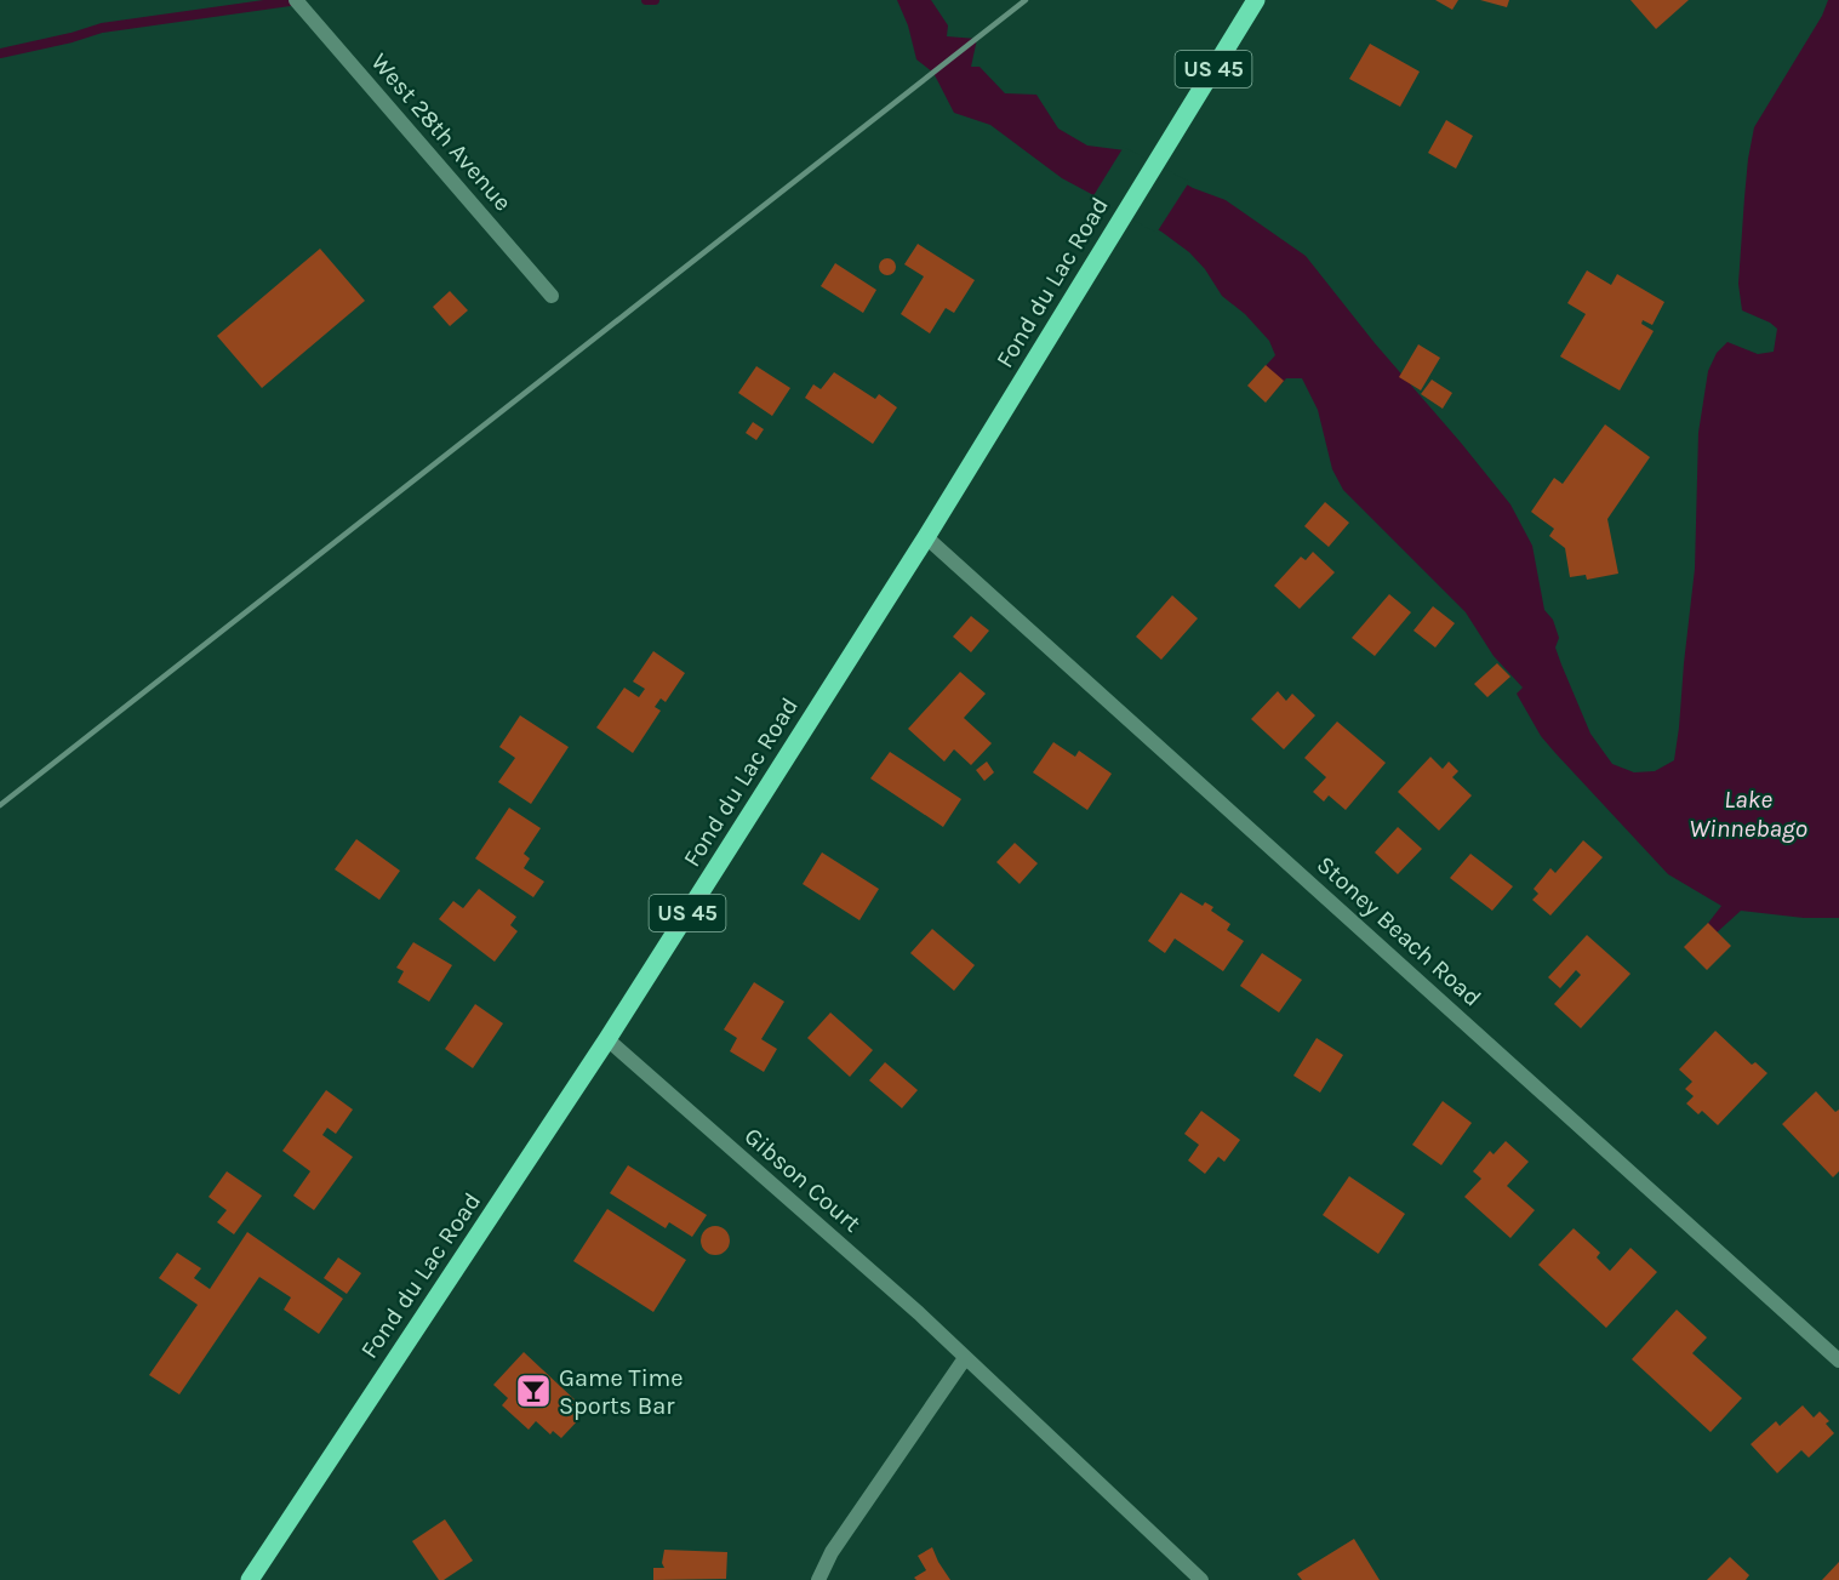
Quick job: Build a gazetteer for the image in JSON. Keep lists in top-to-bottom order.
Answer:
{
  "streets": {
    "main road": ["US 45", "Fond du Lac Road"],
    "street": ["West 28th Avenue", "Stoney Beach Road", "Gibson Court"]
  },
  "crossings": [
    ["Fond du Lac Road", "Stoney Beach Road"],
    ["Fond du Lac Road", "Gibson Court"]
  ],
  "water": ["Lake Winnebago"],
  "places": {
    "bar": ["Game Time Sports Bar"]
  }
}
